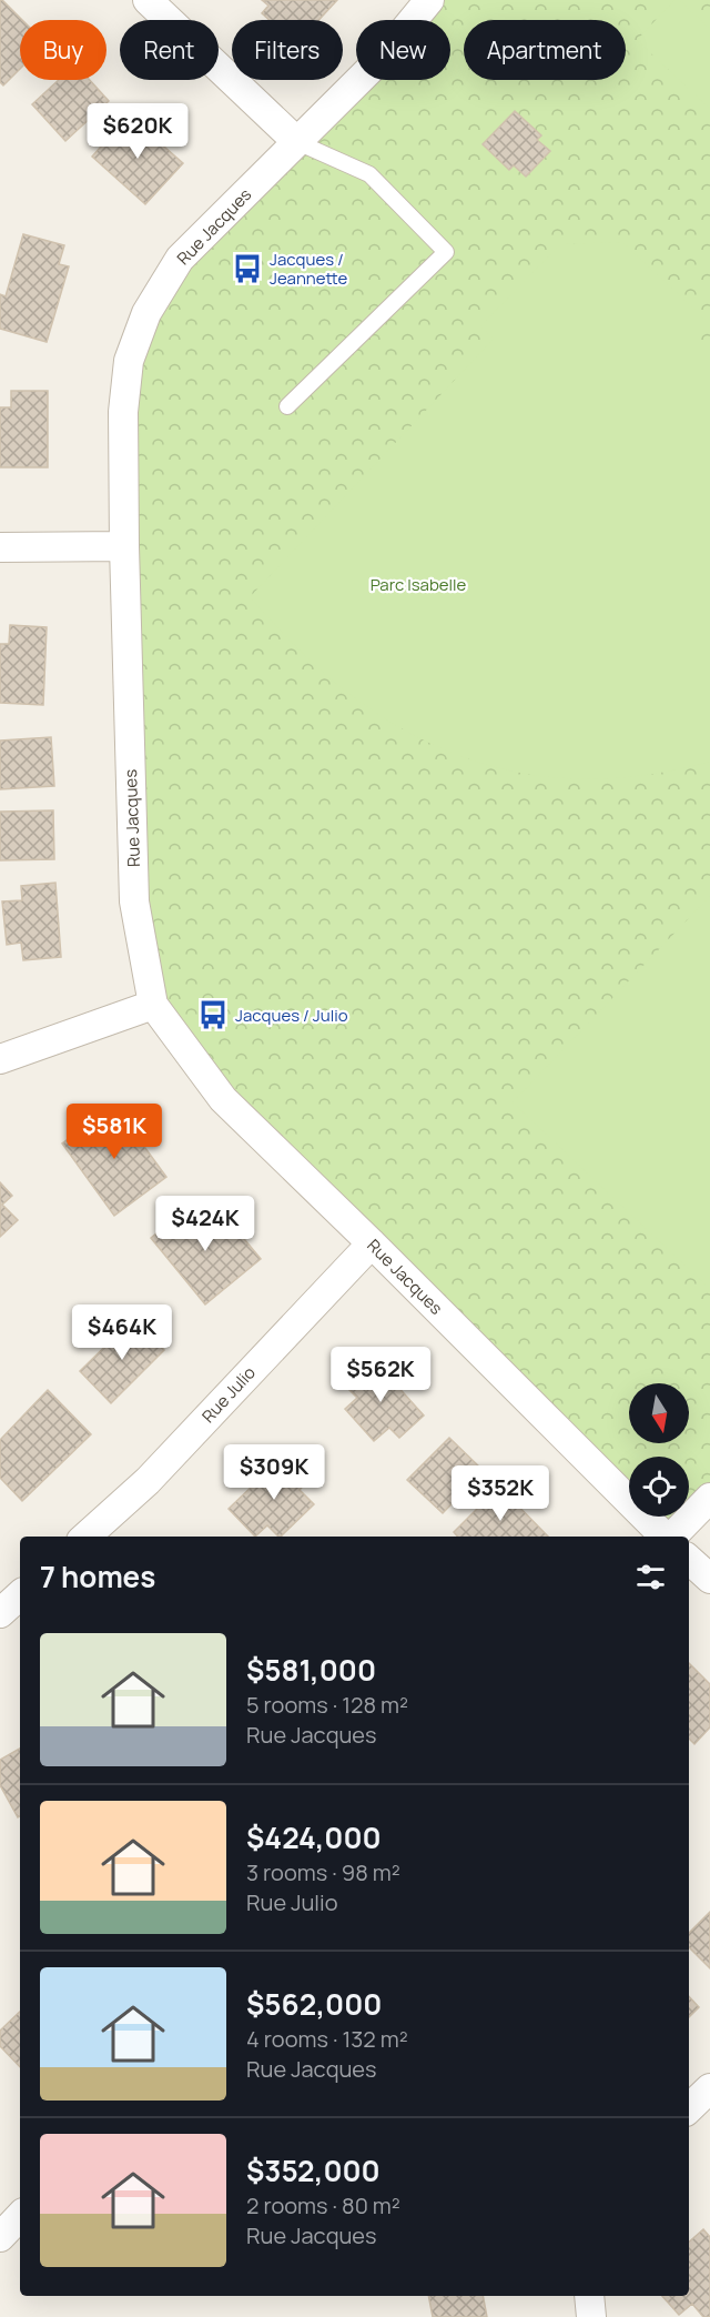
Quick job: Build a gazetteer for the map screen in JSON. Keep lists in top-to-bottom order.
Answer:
{
  "streets": {
    "street": ["Rue Jacques", "Rue Julio"]
  },
  "crossings": [
    ["Rue Jacques", "Rue Julio"]
  ],
  "parks": ["Parc Isabelle"],
  "places": {
    "bus stop": ["Jacques / Jeannette", "Jacques / Julio"]
  },
  "north": "bottom",
  "page": {
    "chip": [
      "Buy",
      "Rent",
      "Filters",
      "New",
      "Apartment"
    ],
    "price": [
      "$620K",
      "$581K",
      "$424K",
      "$464K",
      "$562K",
      "$309K",
      "$352K"
    ],
    "heading": "7 homes",
    "list": [
      {
        "name": "$581,000",
        "note": "5 rooms · 128 m² · Rue Jacques"
      },
      {
        "name": "$424,000",
        "note": "3 rooms · 98 m² · Rue Julio"
      },
      {
        "name": "$562,000",
        "note": "4 rooms · 132 m² · Rue Jacques"
      },
      {
        "name": "$352,000",
        "note": "2 rooms · 80 m² · Rue Jacques"
      }
    ]
  }
}
